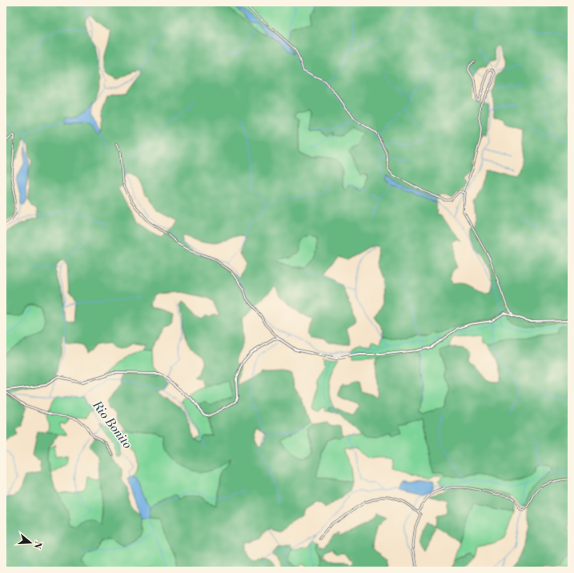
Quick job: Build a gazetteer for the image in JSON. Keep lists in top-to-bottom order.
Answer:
{
  "water": ["Rio Bonito"],
  "north": "right"
}
